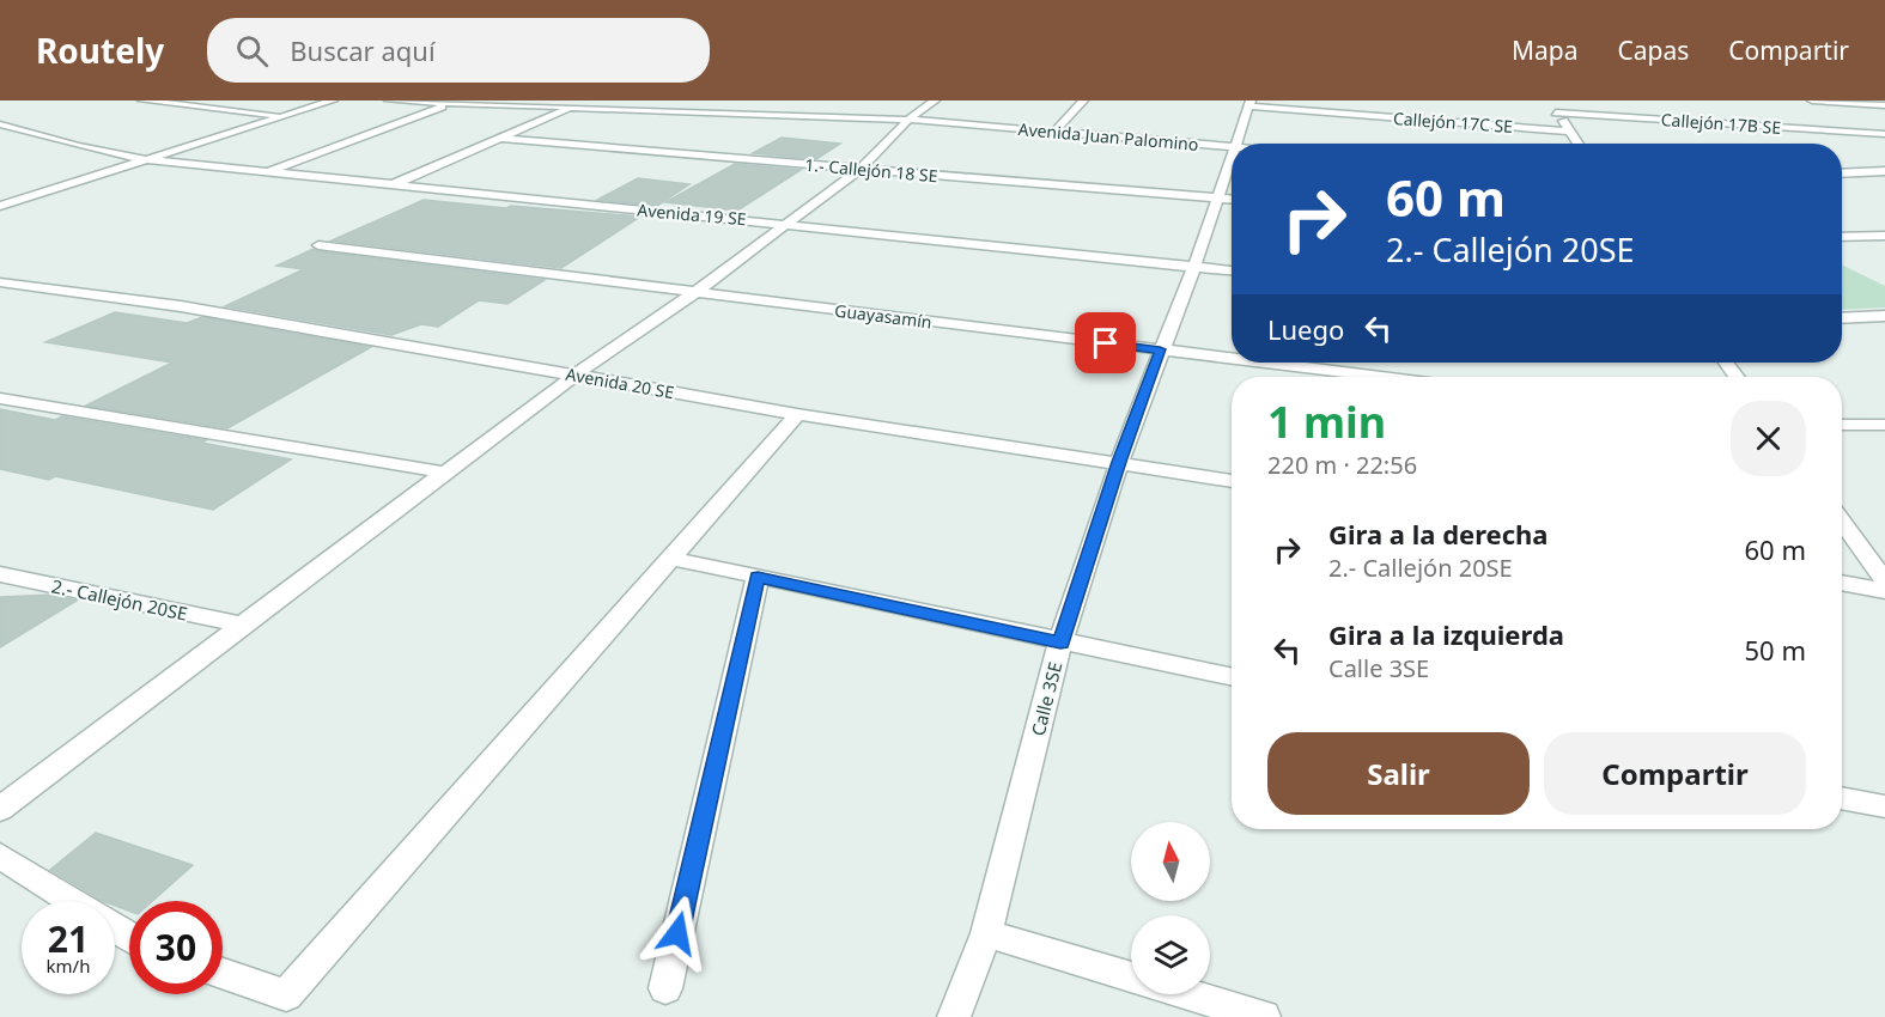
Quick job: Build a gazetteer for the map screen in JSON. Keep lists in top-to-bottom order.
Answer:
{
  "streets": {
    "street": [
      "Callejón 17C SE",
      "Callejón 17B SE",
      "Avenida Juan Palomino",
      "1.- Callejón 18 SE",
      "Avenida 19 SE",
      "Guayasamín",
      "Avenida 20 SE",
      "2.- Callejón 20SE",
      "Calle 3SE"
    ]
  },
  "crossings": [
    ["Callejón 17C SE", "Calle 3SE"],
    ["1.- Callejón 18 SE", "Calle 3SE"],
    ["Avenida 19 SE", "Calle 3SE"],
    ["Guayasamín", "Calle 3SE"],
    ["Avenida 20 SE", "Calle 3SE"]
  ],
  "north": "top",
  "page": {
    "header": "Routely",
    "search": "Buscar aquí",
    "nav": ["Mapa", "Capas", "Compartir"],
    "turn": ["60 m", "2.- Callejón 20SE"],
    "then": "Luego",
    "heading": ["1 min", "220 m · 22:56"],
    "list": [
      {
        "name": "Gira a la derecha",
        "note": "2.- Callejón 20SE",
        "value": "60 m"
      },
      {
        "name": "Gira a la izquierda",
        "note": "Calle 3SE",
        "value": "50 m"
      }
    ],
    "buttons": ["Salir", "Compartir"],
    "speed": "21 km/h",
    "limit": "30"
  }
}
